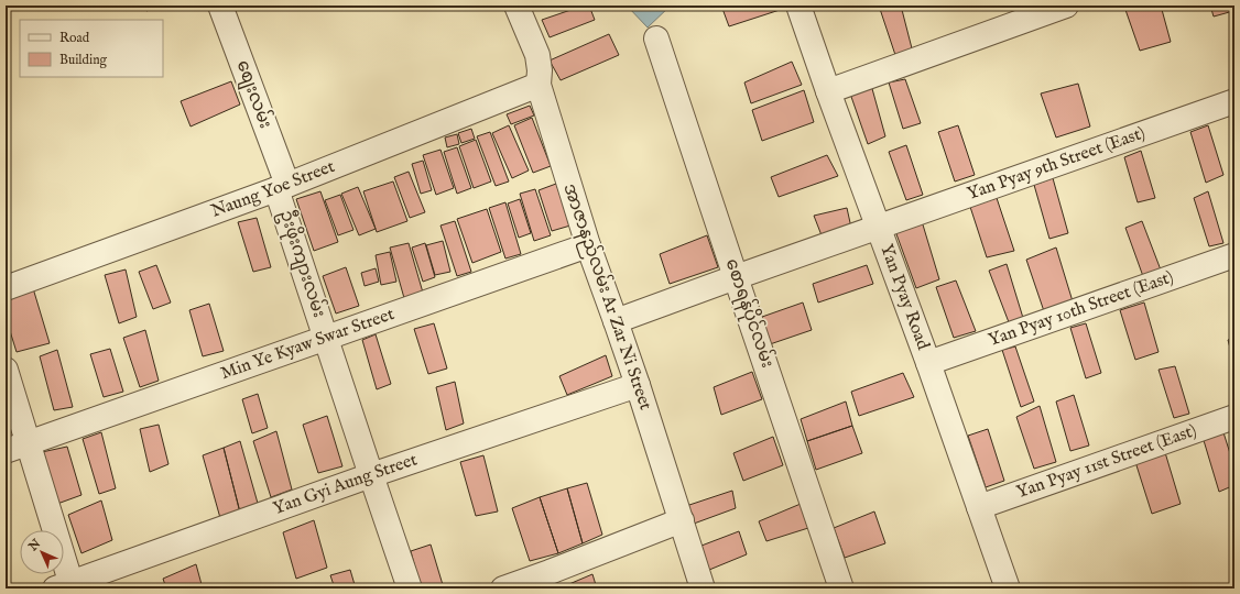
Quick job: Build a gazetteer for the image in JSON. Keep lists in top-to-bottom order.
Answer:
{
  "streets": {
    "street": [
      "စျေးလမ်း",
      "Yan Pyay 9th Street (East)",
      "Naung Yoe Street",
      "ဦးဖိုးကျားလမ်း",
      "အာဇာနည်လမ်း Ar Zar Ni Street",
      "Yan Pyay Road",
      "Yan Pyay 10th Street (East)",
      "စောရန်ပိုင်လမ်း",
      "Min Ye Kyaw Swar Street",
      "Yan Pyay 11st Street (East)",
      "Yan Gyi Aung Street"
    ]
  },
  "crossings": [
    ["စျေးလမ်း", "Naung Yoe Street"],
    ["စျေးလမ်း", "ဦးဖိုးကျားလမ်း"],
    ["Yan Pyay 9th Street (East)", "အာဇာနည်လမ်း Ar Zar Ni Street"],
    ["Yan Pyay 9th Street (East)", "Yan Pyay Road"],
    ["Yan Pyay 9th Street (East)", "စောရန်ပိုင်လမ်း"],
    ["Naung Yoe Street", "ဦးဖိုးကျားလမ်း"],
    ["Naung Yoe Street", "အာဇာနည်လမ်း Ar Zar Ni Street"],
    ["ဦးဖိုးကျားလမ်း", "Min Ye Kyaw Swar Street"],
    ["ဦးဖိုးကျားလမ်း", "Yan Gyi Aung Street"],
    ["အာဇာနည်လမ်း Ar Zar Ni Street", "Min Ye Kyaw Swar Street"],
    ["အာဇာနည်လမ်း Ar Zar Ni Street", "Yan Gyi Aung Street"],
    ["Yan Pyay Road", "Yan Pyay 10th Street (East)"],
    ["Yan Pyay Road", "Yan Pyay 11st Street (East)"]
  ],
  "legend": ["Road", "Building"],
  "north": "top left"
}
